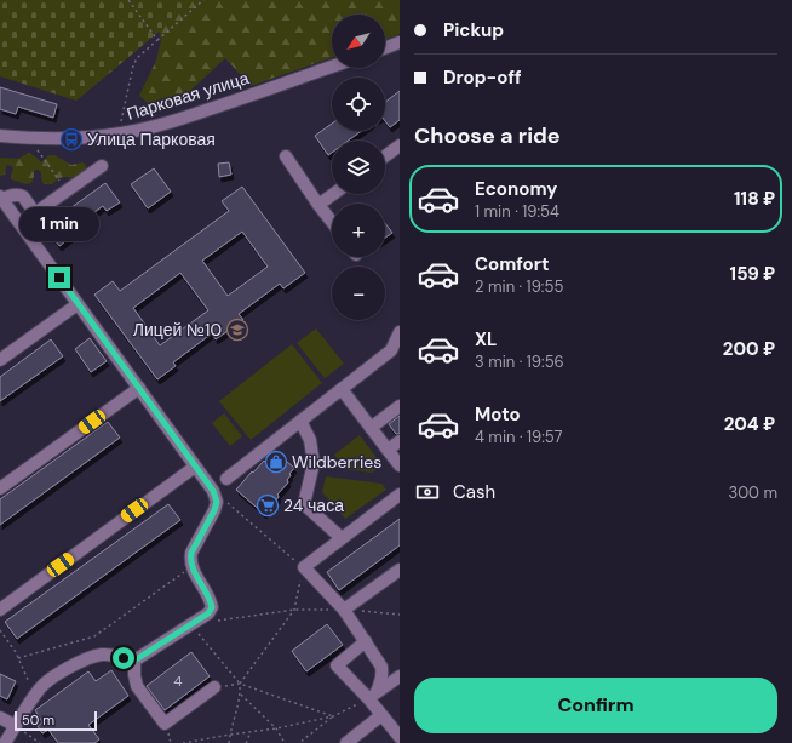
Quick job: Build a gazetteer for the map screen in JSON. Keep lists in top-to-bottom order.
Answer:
{
  "streets": {
    "street": ["Парковая улица"]
  },
  "places": {
    "bus stop": ["Улица Парковая"],
    "school or university": ["Лицей №10"],
    "shop": ["Wildberries"],
    "supermarket": ["24 часа"]
  },
  "house_numbers": ["4"],
  "scale_bar": "50 m",
  "north": "bottom left",
  "page": {
    "banner": ["Pickup", "Drop-off"],
    "map_buttons": ["+", "−"],
    "heading": "Choose a ride",
    "list": [
      {
        "name": "Economy",
        "note": "1 min · 19:54",
        "value": "118 ₽"
      },
      {
        "name": "Comfort",
        "note": "2 min · 19:55",
        "value": "159 ₽"
      },
      {
        "name": "XL",
        "note": "3 min · 19:56",
        "value": "200 ₽"
      },
      {
        "name": "Moto",
        "note": "4 min · 19:57",
        "value": "204 ₽"
      }
    ],
    "bubble": "1 min",
    "pay": ["Cash", "300 m"],
    "buttons": "Confirm",
    "scale": "50 m"
  }
}
